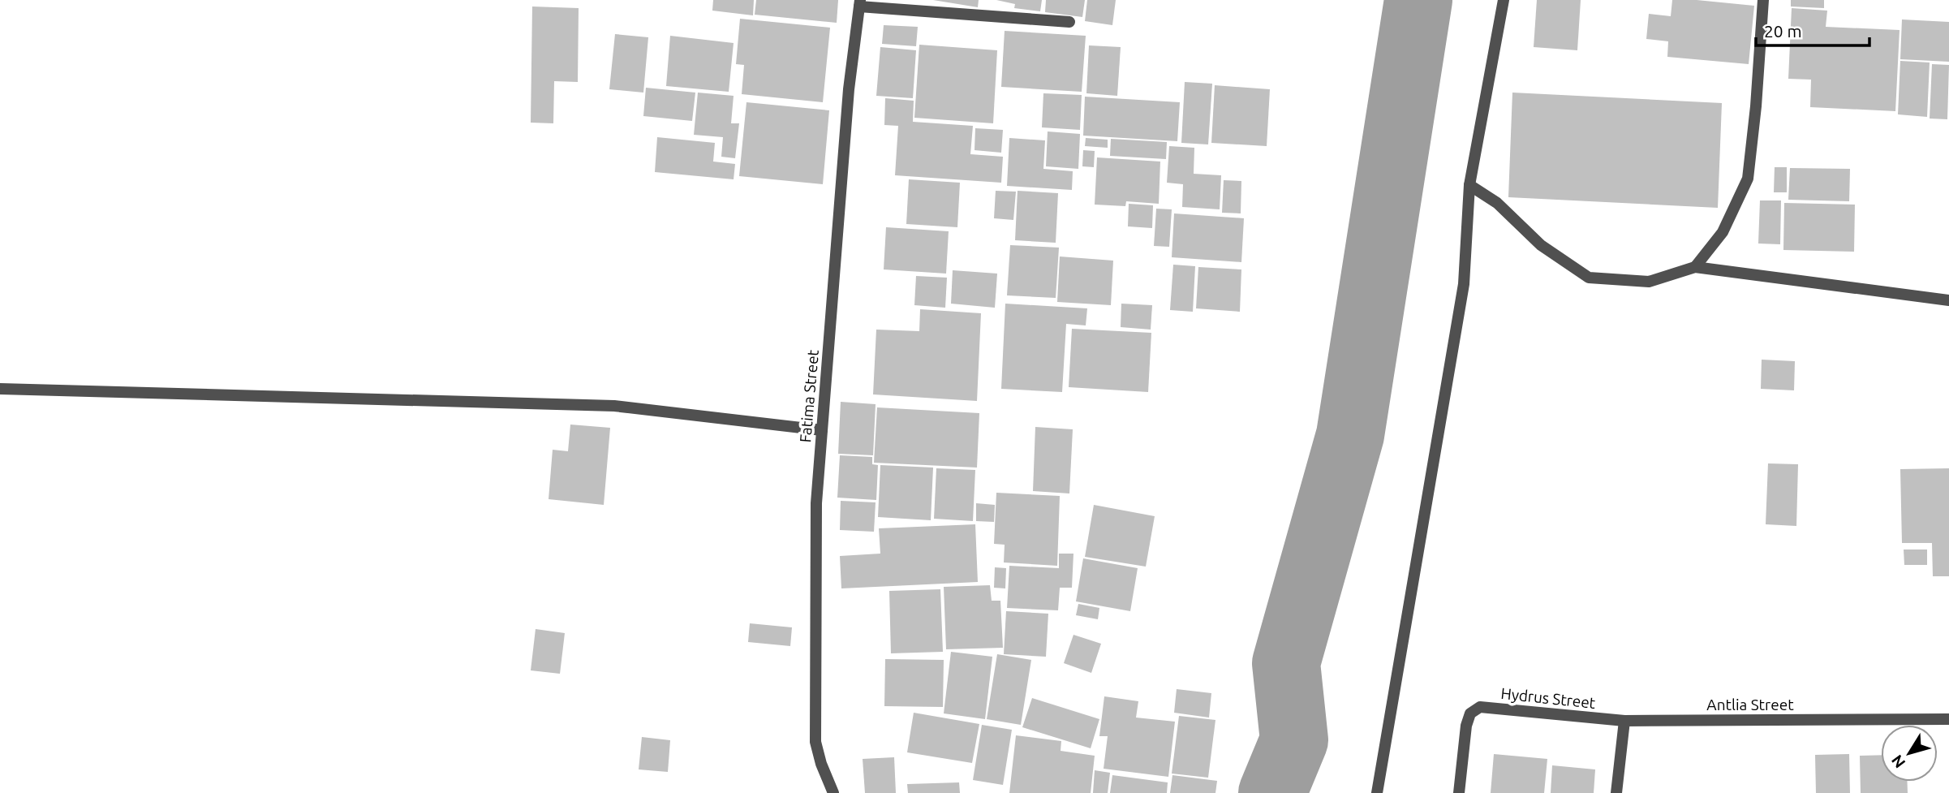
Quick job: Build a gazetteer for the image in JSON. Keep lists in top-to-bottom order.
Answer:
{
  "streets": {
    "street": ["Fatima Street", "Hydrus Street", "Antlia Street"]
  },
  "crossings": [
    ["Hydrus Street", "Antlia Street"]
  ],
  "scale_bar": "20 m",
  "north": "bottom left"
}
